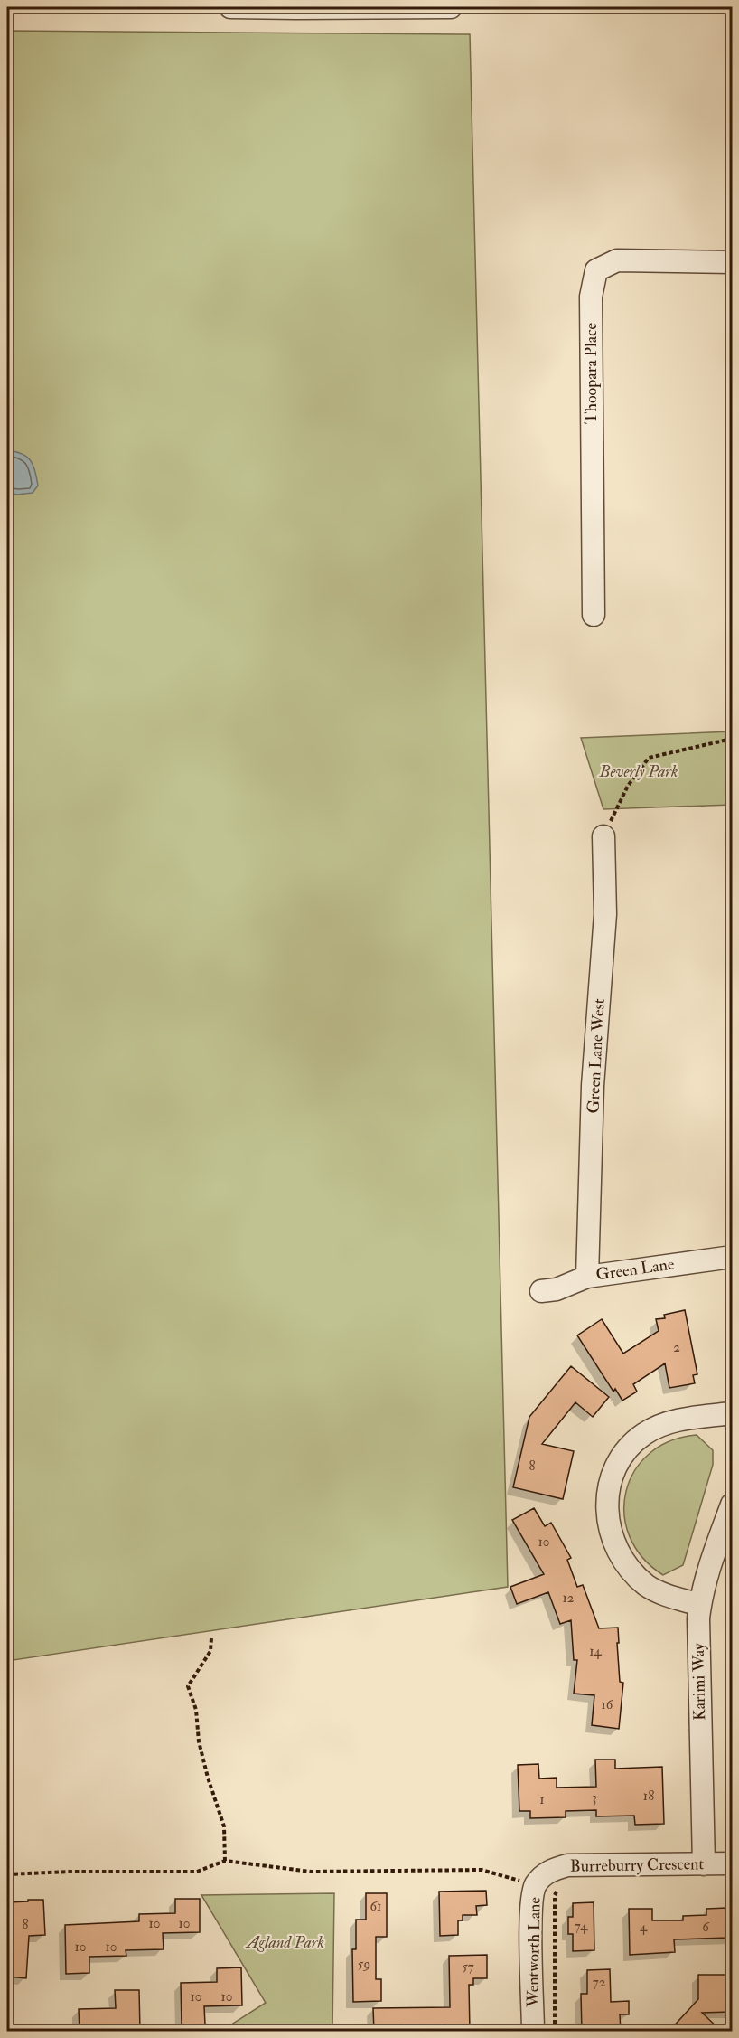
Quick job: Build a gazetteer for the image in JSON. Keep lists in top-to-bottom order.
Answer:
{
  "streets": {
    "street": [
      "Thoopara Place",
      "Green Lane West",
      "Green Lane",
      "Karimi Way",
      "Burreburry Crescent",
      "Wentworth Lane"
    ]
  },
  "crossings": [
    ["Green Lane West", "Green Lane"],
    ["Karimi Way", "Burreburry Crescent"],
    ["Burreburry Crescent", "Wentworth Lane"]
  ],
  "parks": ["Beverly Park", "Agland Park"],
  "house_numbers": [
    "2",
    "8",
    "10",
    "12",
    "14",
    "16",
    "18",
    "3",
    "1",
    "61",
    "10",
    "10",
    "8",
    "74",
    "4",
    "6",
    "10",
    "10",
    "59",
    "57",
    "72",
    "10",
    "10"
  ]
}
